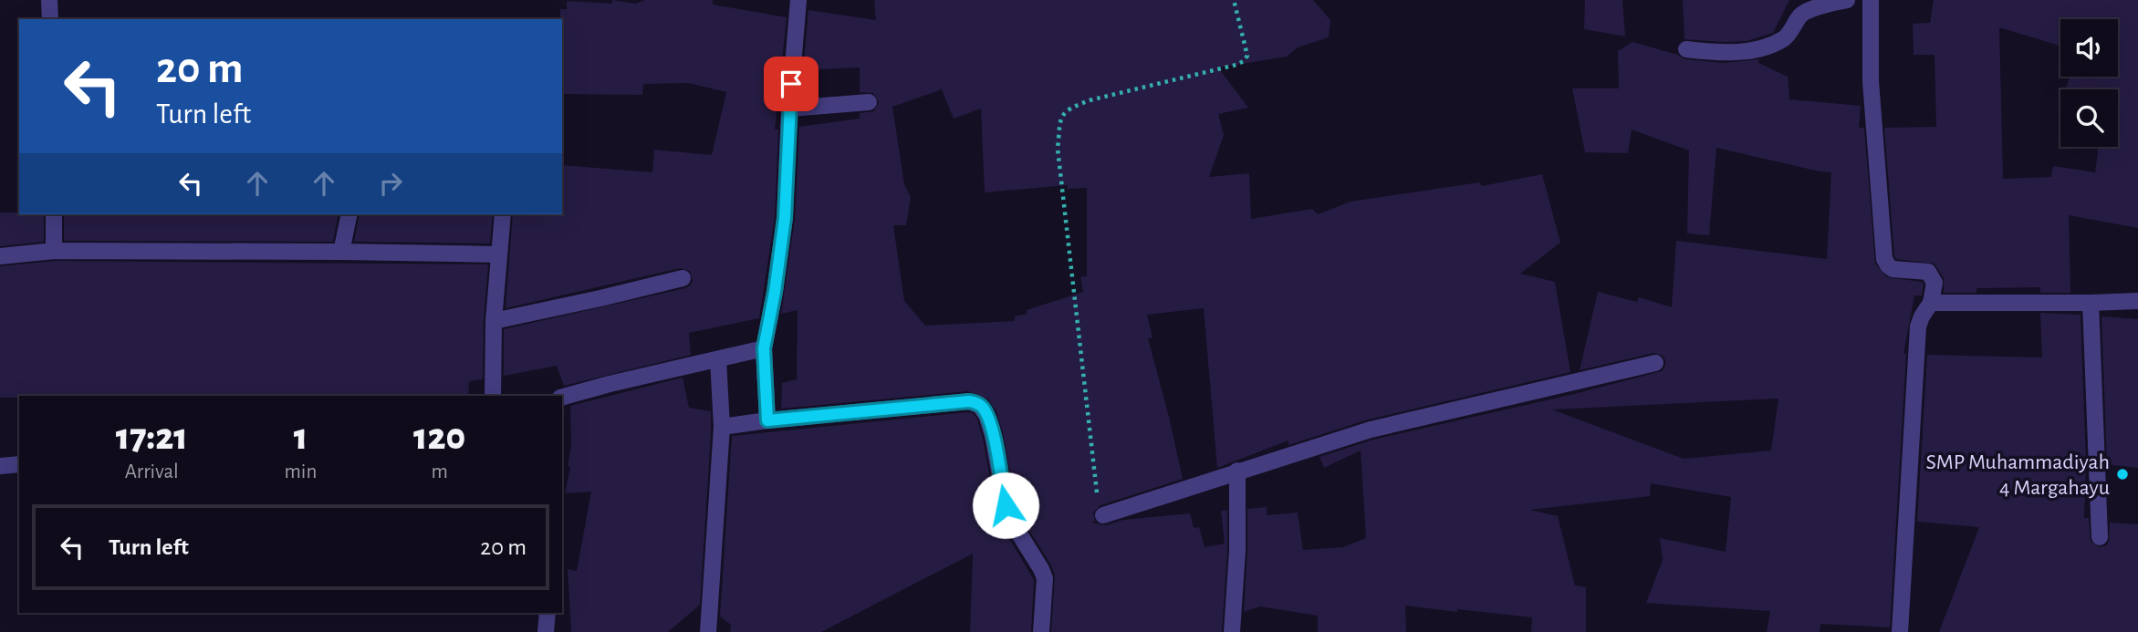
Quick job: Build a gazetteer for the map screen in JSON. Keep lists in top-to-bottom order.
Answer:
{
  "places": ["SMP Muhammadiyah 4 Margahayu"],
  "page": {
    "turn": ["20 m", "Turn left"],
    "eta": [
      "17:21",
      "Arrival",
      "1",
      "min",
      "120",
      "m"
    ],
    "list": [
      {
        "name": "Turn left",
        "value": "20 m"
      }
    ]
  }
}
